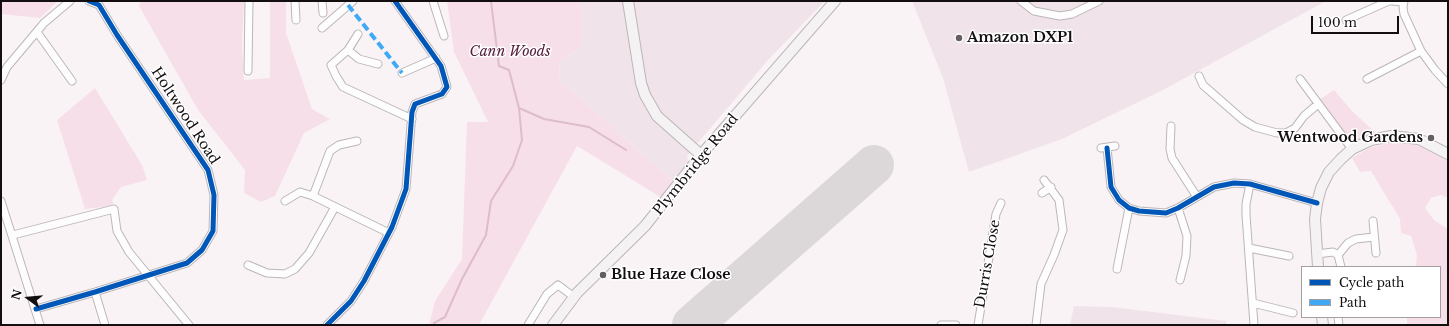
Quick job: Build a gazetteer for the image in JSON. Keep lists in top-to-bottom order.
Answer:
{
  "streets": {
    "main road": ["Plymbridge Road"],
    "street": ["Holtwood Road", "Durris Close"]
  },
  "parks": ["Cann Woods"],
  "places": ["Amazon DXP1", "Wentwood Gardens", "Blue Haze Close"],
  "legend": ["Cycle path", "Path"],
  "scale_bar": "100 m",
  "north": "left"
}
